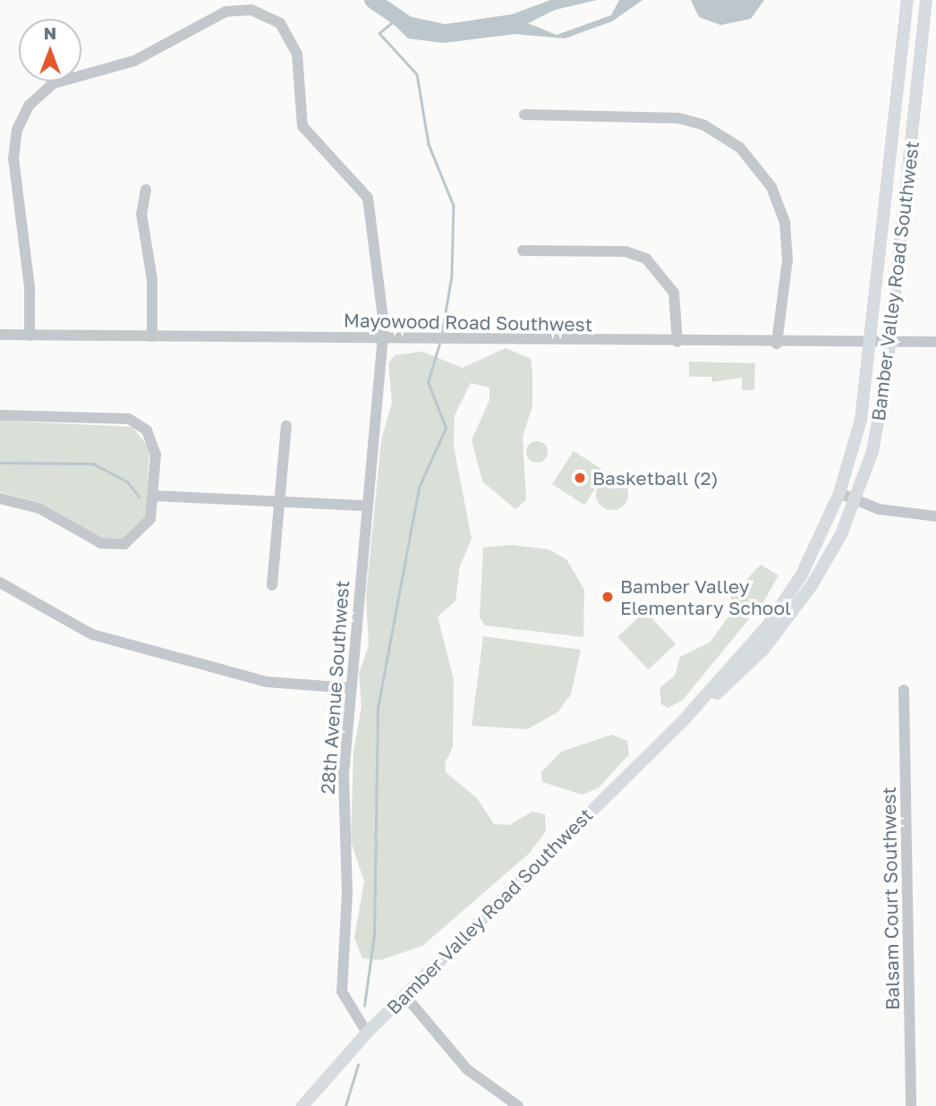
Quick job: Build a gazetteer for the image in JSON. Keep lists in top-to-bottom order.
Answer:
{
  "streets": {
    "main road": ["Bamber Valley Road Southwest"],
    "street": ["Mayowood Road Southwest", "28th Avenue Southwest", "Balsam Court Southwest"]
  },
  "crossings": [
    ["Bamber Valley Road Southwest", "Mayowood Road Southwest"],
    ["Bamber Valley Road Southwest", "28th Avenue Southwest"],
    ["Mayowood Road Southwest", "28th Avenue Southwest"]
  ],
  "places": ["Basketball (2)", "Bamber Valley Elementary School"],
  "north": "top"
}
